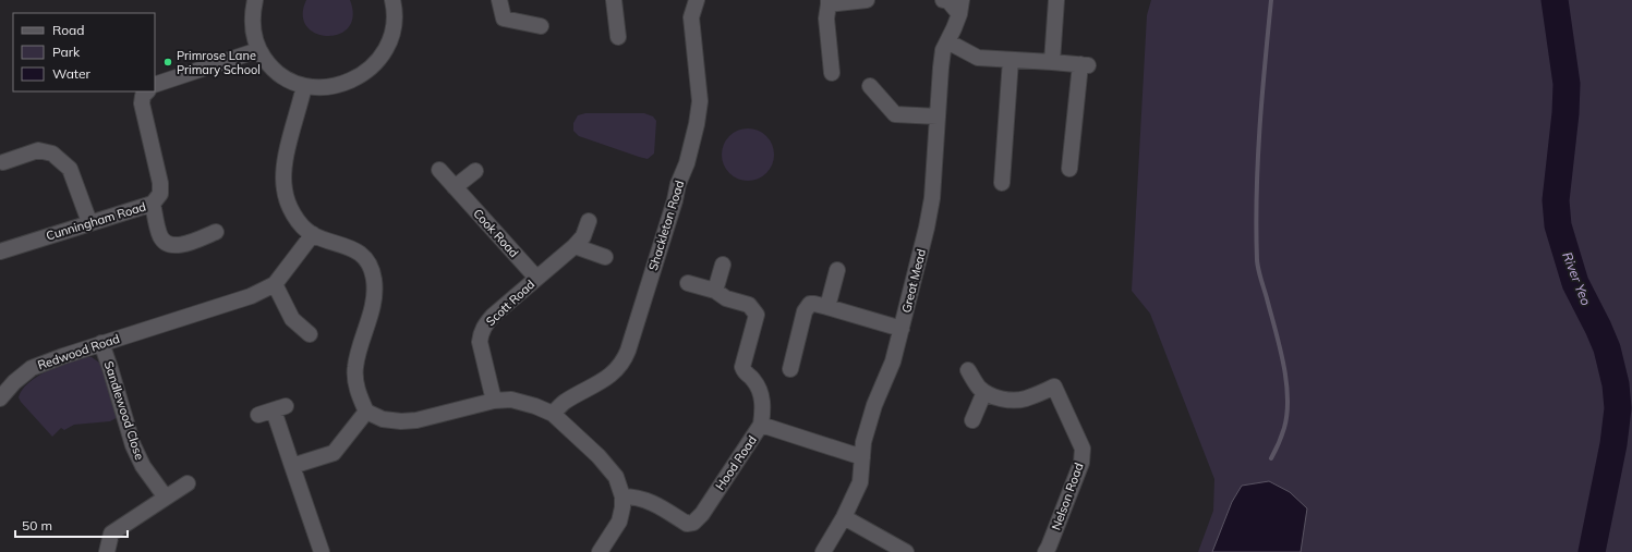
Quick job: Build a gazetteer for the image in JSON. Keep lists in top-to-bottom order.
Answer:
{
  "streets": {
    "street": [
      "Cunningham Road",
      "Shackleton Road",
      "Cook Road",
      "Great Mead",
      "Scott Road",
      "Redwood Road",
      "Sandlewood Close",
      "Hood Road",
      "Nelson Road"
    ]
  },
  "crossings": [
    ["Cook Road", "Scott Road"],
    ["Great Mead", "Hood Road"],
    ["Redwood Road", "Sandlewood Close"]
  ],
  "water": ["River Yeo"],
  "places": ["Primrose Lane Primary School"],
  "legend": ["Road", "Park", "Water"],
  "scale_bar": "50 m"
}
